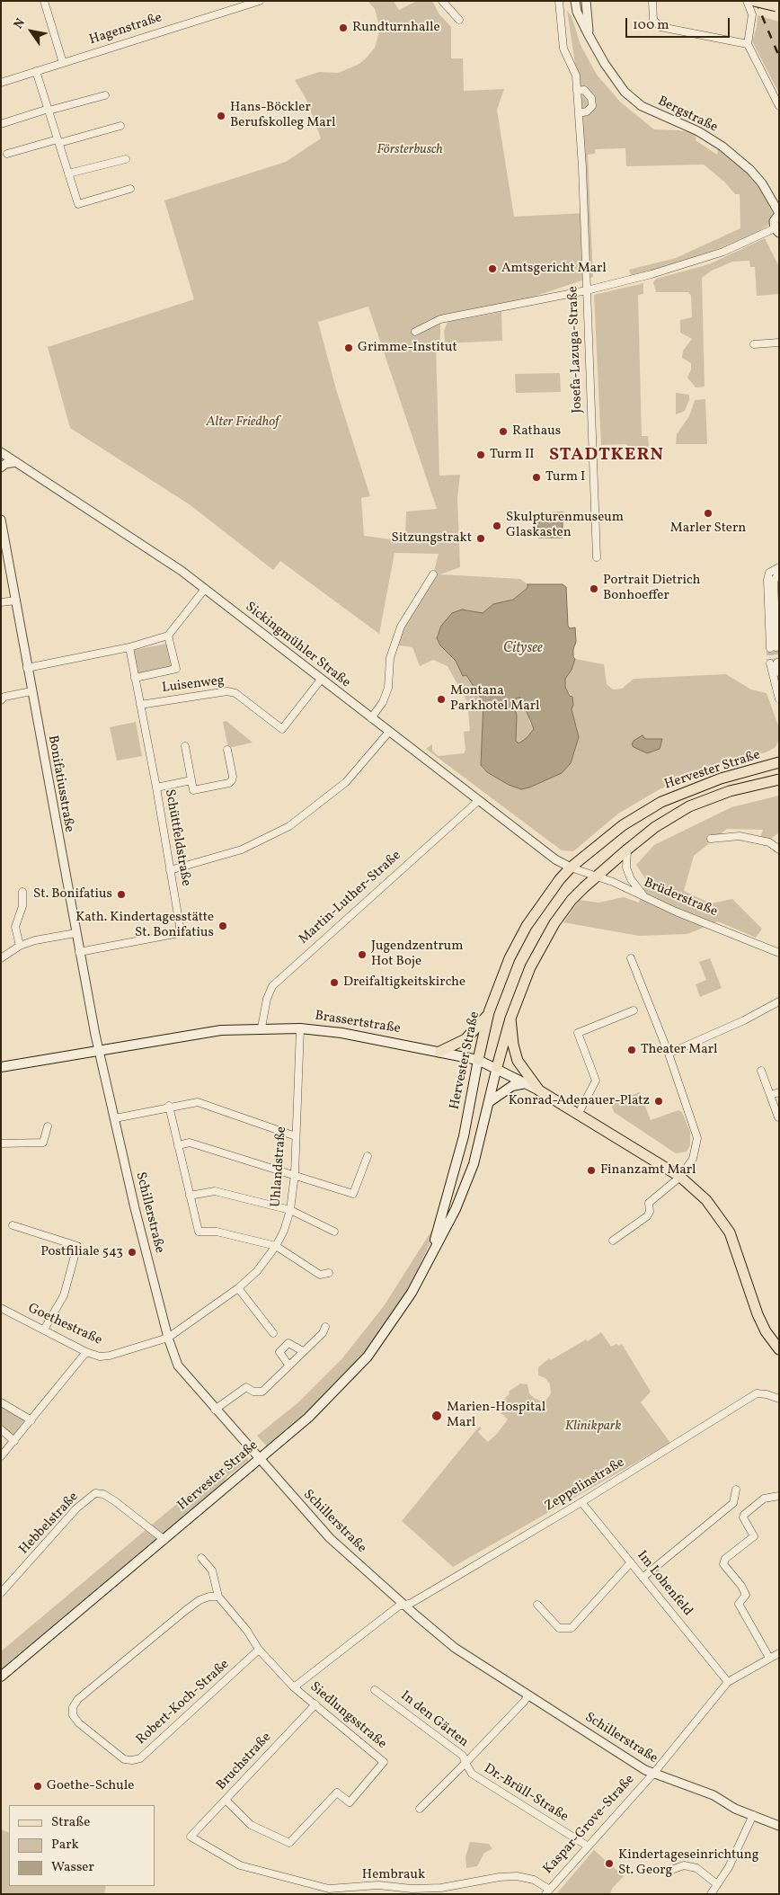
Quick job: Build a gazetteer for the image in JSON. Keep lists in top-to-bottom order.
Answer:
{
  "streets": {
    "main road": ["Hervester Straße", "Brassertstraße"],
    "street": [
      "Hagenstraße",
      "Bergstraße",
      "Josefa-Lazuga-Straße",
      "Sickingmühler Straße",
      "Luisenweg",
      "Bonifatiusstraße",
      "Schüttfeldstraße",
      "Martin-Luther-Straße",
      "Brüderstraße",
      "Uhlandstraße",
      "Schillerstraße",
      "Goethestraße",
      "Zeppelinstraße",
      "Hebbelstraße",
      "Im Lohenfeld",
      "Robert-Koch-Straße",
      "Siedlungsstraße",
      "In den Gärten",
      "Bruchstraße",
      "Dr.-Brüll-Straße",
      "Kaspar-Grove-Straße",
      "Hembrauk"
    ]
  },
  "crossings": [
    ["Sickingmühler Straße", "Luisenweg"],
    ["Sickingmühler Straße", "Hervester Straße"],
    ["Sickingmühler Straße", "Martin-Luther-Straße"],
    ["Sickingmühler Straße", "Brüderstraße"],
    ["Luisenweg", "Schüttfeldstraße"],
    ["Hervester Straße", "Brüderstraße"],
    ["Hervester Straße", "Brassertstraße"],
    ["Hervester Straße", "Schillerstraße"],
    ["Hervester Straße", "Hebbelstraße"],
    ["Bonifatiusstraße", "Schüttfeldstraße"],
    ["Bonifatiusstraße", "Brassertstraße"],
    ["Bonifatiusstraße", "Schillerstraße"],
    ["Martin-Luther-Straße", "Brassertstraße"],
    ["Brassertstraße", "Uhlandstraße"],
    ["Brassertstraße", "Schillerstraße"],
    ["Uhlandstraße", "Schillerstraße"],
    ["Uhlandstraße", "Goethestraße"],
    ["Schillerstraße", "Goethestraße"],
    ["Schillerstraße", "Zeppelinstraße"],
    ["Schillerstraße", "In den Gärten"],
    ["Schillerstraße", "Kaspar-Grove-Straße"],
    ["Zeppelinstraße", "Im Lohenfeld"],
    ["Im Lohenfeld", "Kaspar-Grove-Straße"],
    ["Robert-Koch-Straße", "Siedlungsstraße"],
    ["Siedlungsstraße", "Bruchstraße"],
    ["In den Gärten", "Dr.-Brüll-Straße"],
    ["Bruchstraße", "Hembrauk"],
    ["Dr.-Brüll-Straße", "Kaspar-Grove-Straße"],
    ["Kaspar-Grove-Straße", "Hembrauk"]
  ],
  "districts": ["STADTKERN"],
  "water": ["Citysee"],
  "parks": ["Försterbusch", "Alter Friedhof", "Klinikpark"],
  "places": [
    "Rundturnhalle",
    "Hans-Böckler Berufskolleg Marl",
    "Amtsgericht Marl",
    "Grimme-Institut",
    "Rathaus",
    "Turm II",
    "Turm I",
    "Marler Stern",
    "Skulpturenmuseum Glaskasten",
    "Sitzungstrakt",
    "Portrait Dietrich Bonhoeffer",
    "Montana Parkhotel Marl",
    "St. Bonifatius",
    "Kath. Kindertagesstätte St. Bonifatius",
    "Jugendzentrum Hot Boje",
    "Dreifaltigkeitskirche",
    "Theater Marl",
    "Konrad-Adenauer-Platz",
    "Finanzamt Marl",
    "Postfiliale 543",
    "Marien-Hospital Marl",
    "Goethe-Schule",
    "Kindertageseinrichtung St. Georg"
  ],
  "legend": ["Straße", "Park", "Wasser"],
  "scale_bar": "100 m",
  "north": "top left"
}
